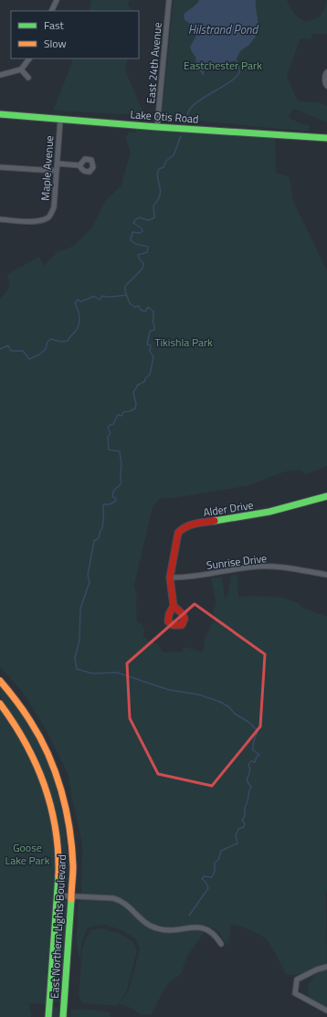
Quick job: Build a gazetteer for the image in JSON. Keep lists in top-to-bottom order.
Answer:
{
  "streets": {
    "main road": ["Lake Otis Road", "Alder Drive", "East Northern Lights Boulevard"],
    "street": ["East 24th Avenue", "Maple Avenue", "Sunrise Drive"]
  },
  "crossings": [
    ["East 24th Avenue", "Lake Otis Road"],
    ["Lake Otis Road", "Maple Avenue"],
    ["Alder Drive", "Sunrise Drive"]
  ],
  "water": ["Hilstrand Pond"],
  "parks": ["Eastchester Park", "Tikishla Park", "Goose Lake Park"],
  "legend": ["Fast", "Slow"]
}
